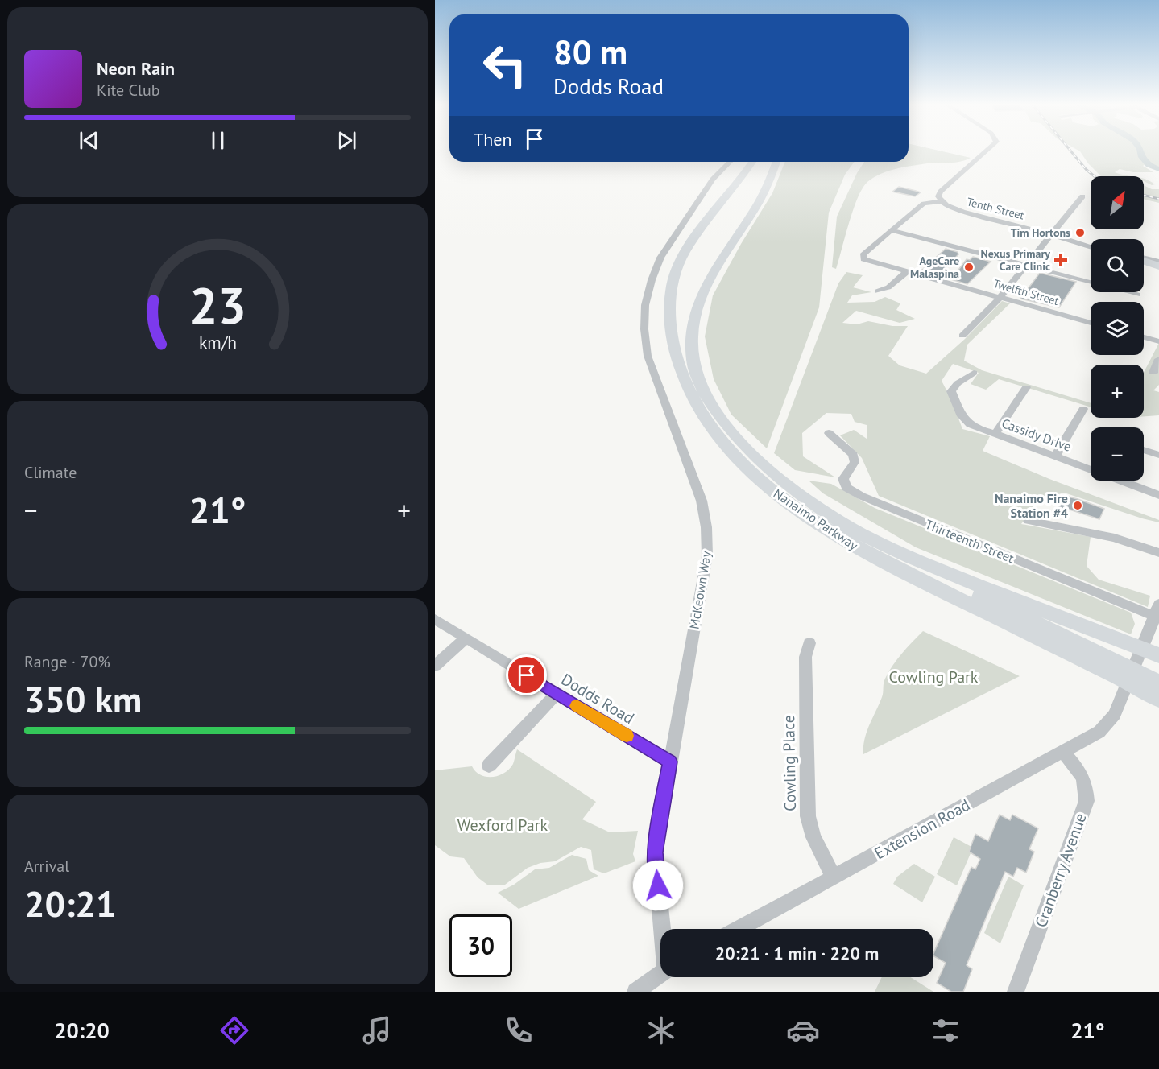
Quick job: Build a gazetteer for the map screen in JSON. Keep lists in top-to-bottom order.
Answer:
{
  "streets": {
    "highway": ["Nanaimo Parkway"],
    "street": [
      "Tenth Street",
      "Twelfth Street",
      "Cassidy Drive",
      "Thirteenth Street",
      "McKeown Way",
      "Dodds Road",
      "Cowling Place",
      "Extension Road",
      "Cranberry Avenue"
    ]
  },
  "crossings": [
    ["Thirteenth Street", "Extension Road"],
    ["McKeown Way", "Dodds Road"],
    ["Cowling Place", "Extension Road"],
    ["Extension Road", "Cranberry Avenue"]
  ],
  "parks": ["Cowling Park", "Wexford Park"],
  "places": {
    "other": ["Tim Hortons", "AgeCare Malaspina", "Nanaimo Fire Station #4"],
    "health": ["Nexus Primary Care Clinic"]
  },
  "north": "top right",
  "page": {
    "turn": ["80 m", "Dodds Road"],
    "song": ["Neon Rain", "Kite Club"],
    "then": "Then",
    "map_buttons": ["+", "−"],
    "tile": [
      "Climate",
      ["Range · 70%", "350 km"],
      ["Arrival", "20:21"]
    ],
    "heat": ["−", "21°", "+"],
    "limit": "30",
    "trip": "20:21 · 1 min · 220 m",
    "tabs": ["20:20", "21°"],
    "gauge": ["23", "km/h"]
  }
}
